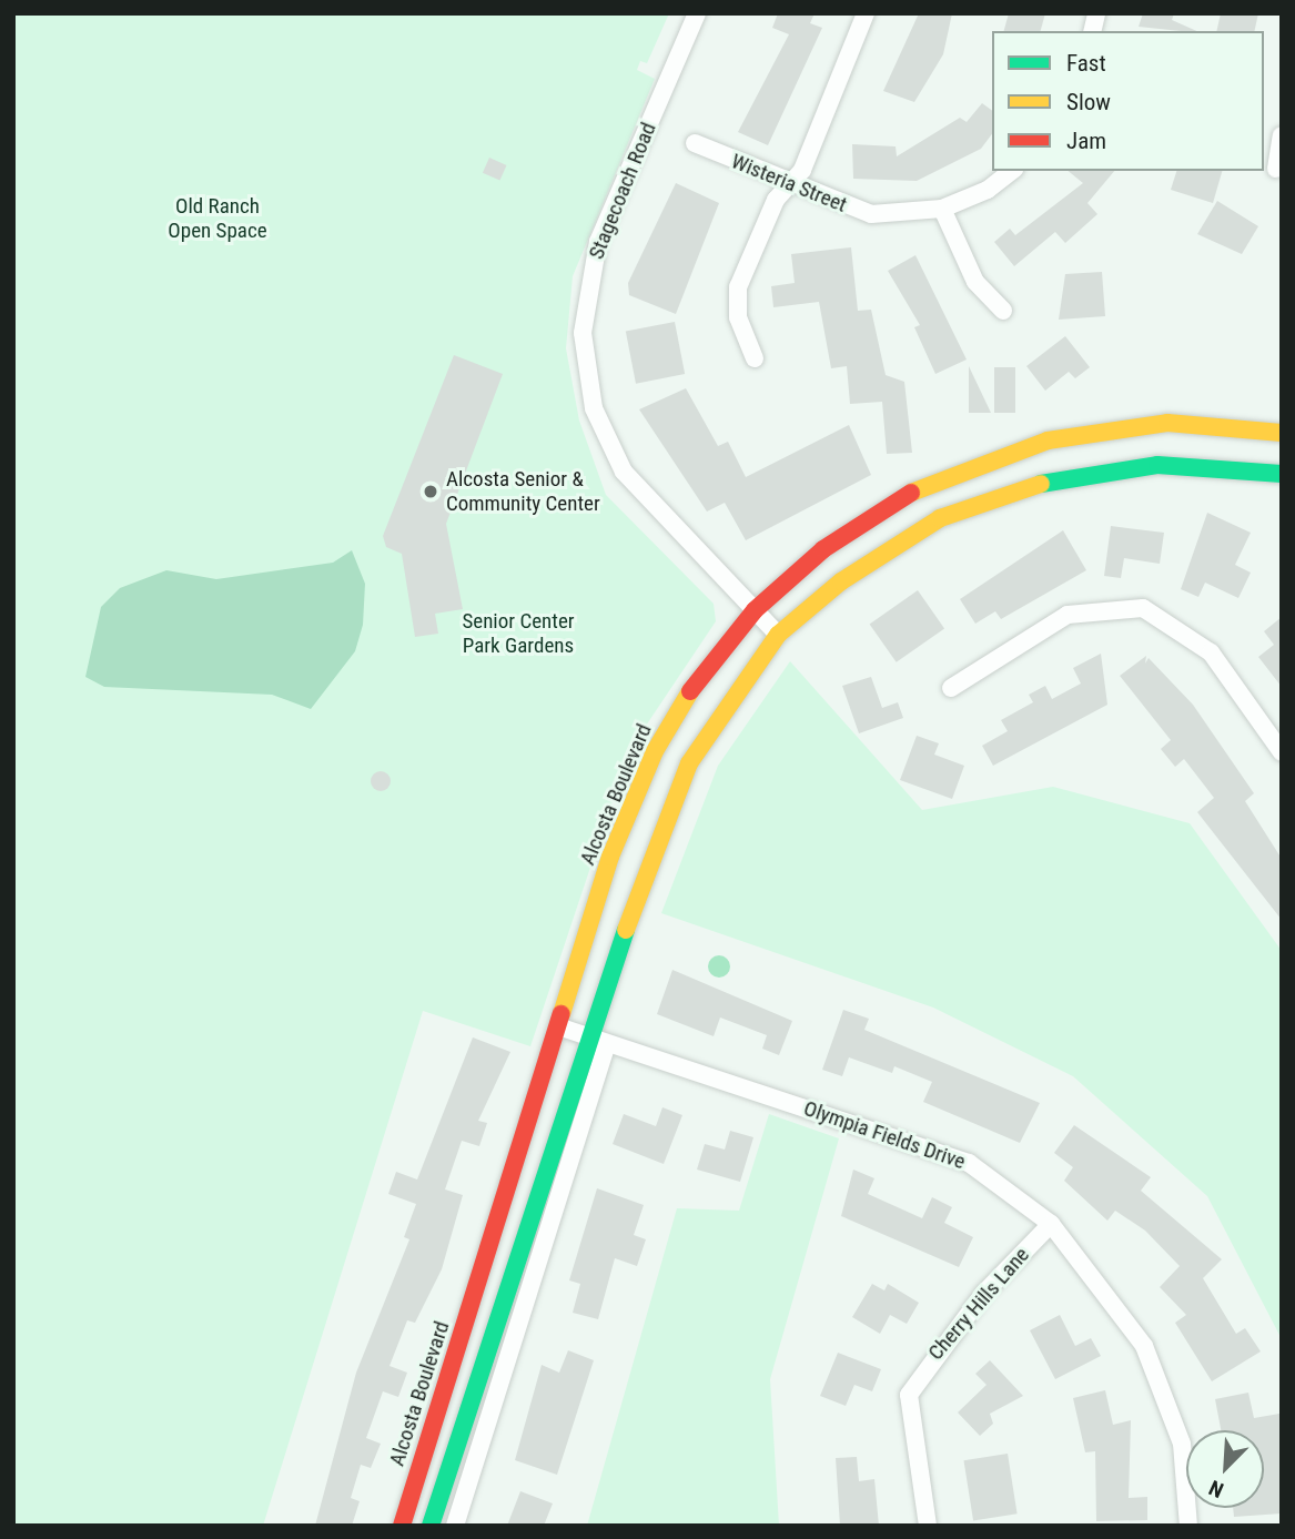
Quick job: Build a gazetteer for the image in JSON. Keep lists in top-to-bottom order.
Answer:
{
  "streets": {
    "main road": ["Alcosta Boulevard"],
    "street": [
      "Wisteria Street",
      "Stagecoach Road",
      "Olympia Fields Drive",
      "Cherry Hills Lane"
    ]
  },
  "crossings": [
    ["Stagecoach Road", "Alcosta Boulevard"],
    ["Alcosta Boulevard", "Olympia Fields Drive"],
    ["Olympia Fields Drive", "Cherry Hills Lane"]
  ],
  "parks": ["Old Ranch Open Space", "Senior Center Park Gardens"],
  "places": ["Alcosta Senior & Community Center"],
  "legend": ["Fast", "Slow", "Jam"],
  "north": "bottom left"
}
